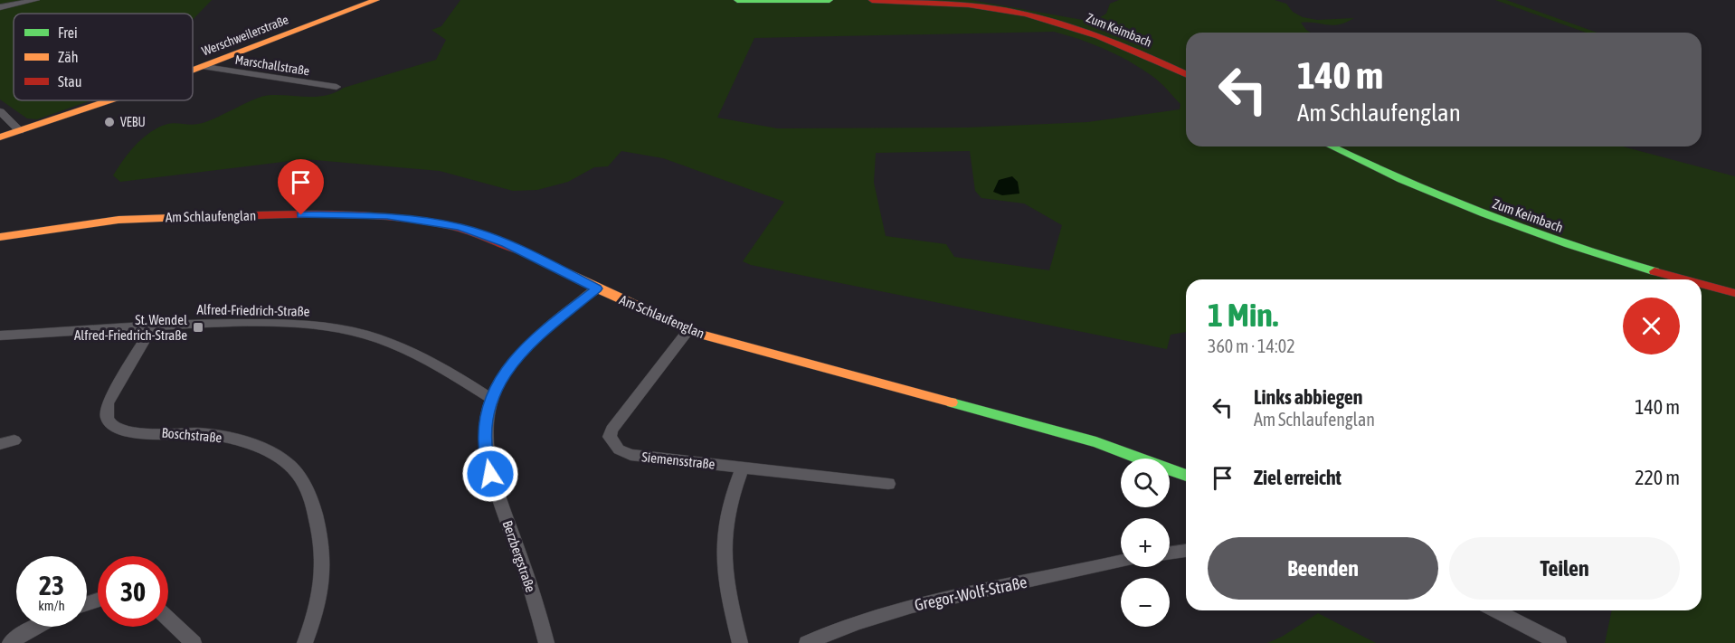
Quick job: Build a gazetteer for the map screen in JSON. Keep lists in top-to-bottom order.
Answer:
{
  "streets": {
    "street": [
      "Zum Keimbach",
      "Werschweilerstraße",
      "Marschallstraße",
      "Am Schlaufenglan",
      "Alfred-Friedrich-Straße",
      "Boschstraße",
      "Siemensstraße",
      "Berzbergstraße",
      "Gregor-Wolf-Straße"
    ]
  },
  "crossings": [
    ["Werschweilerstraße", "Marschallstraße"],
    ["Am Schlaufenglan", "Siemensstraße"],
    ["Am Schlaufenglan", "Berzbergstraße"],
    ["Alfred-Friedrich-Straße", "Boschstraße"],
    ["Alfred-Friedrich-Straße", "Berzbergstraße"]
  ],
  "places": {
    "other": ["VEBU"],
    "transit": ["St. Wendel Alfred-Friedrich-Straße"]
  },
  "legend": ["Frei", "Zäh", "Stau"],
  "page": {
    "turn": ["140 m", "Am Schlaufenglan"],
    "heading": ["1 Min.", "360 m · 14:02"],
    "list": [
      {
        "name": "Links abbiegen",
        "note": "Am Schlaufenglan",
        "value": "140 m"
      },
      {
        "name": "Ziel erreicht",
        "value": "220 m"
      }
    ],
    "map_buttons": ["+", "−"],
    "buttons": ["Beenden", "Teilen"],
    "speed": "23 km/h",
    "limit": "30"
  }
}
